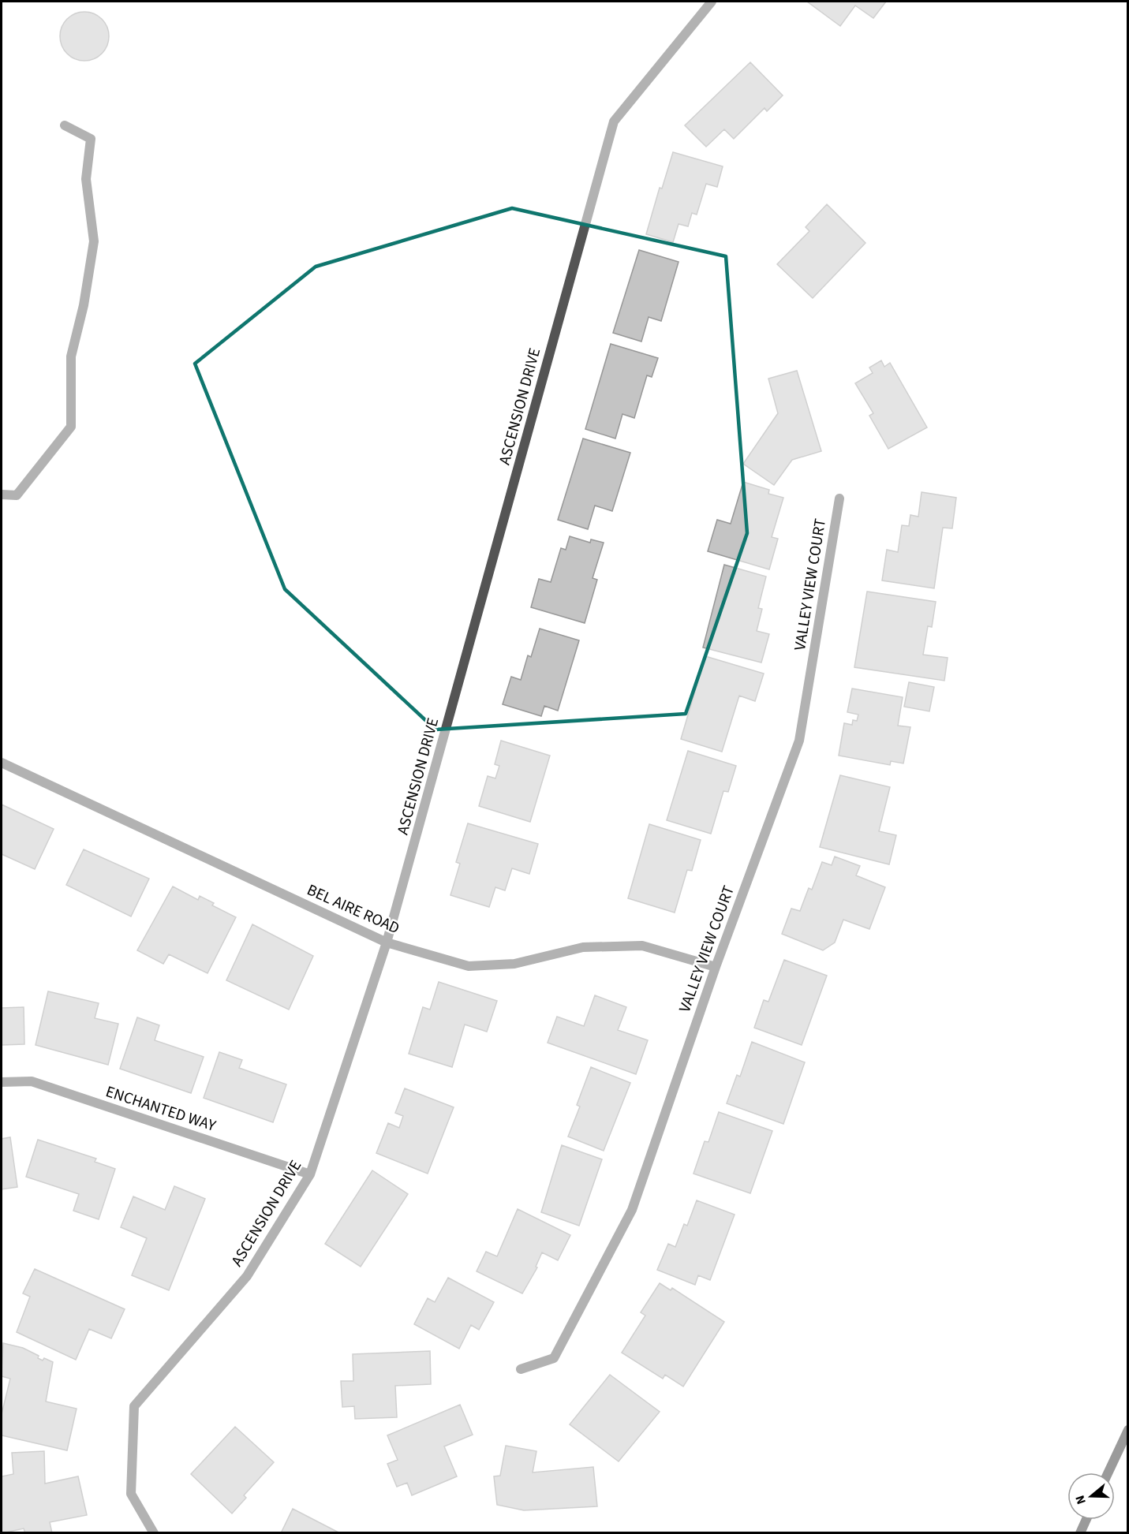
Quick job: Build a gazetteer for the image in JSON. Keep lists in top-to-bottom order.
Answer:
{
  "streets": {
    "street": [
      "ASCENSION DRIVE",
      "VALLEY VIEW COURT",
      "BEL AIRE ROAD",
      "ENCHANTED WAY"
    ]
  },
  "crossings": [
    ["ASCENSION DRIVE", "BEL AIRE ROAD"],
    ["ASCENSION DRIVE", "ENCHANTED WAY"],
    ["VALLEY VIEW COURT", "BEL AIRE ROAD"]
  ],
  "north": "left"
}
